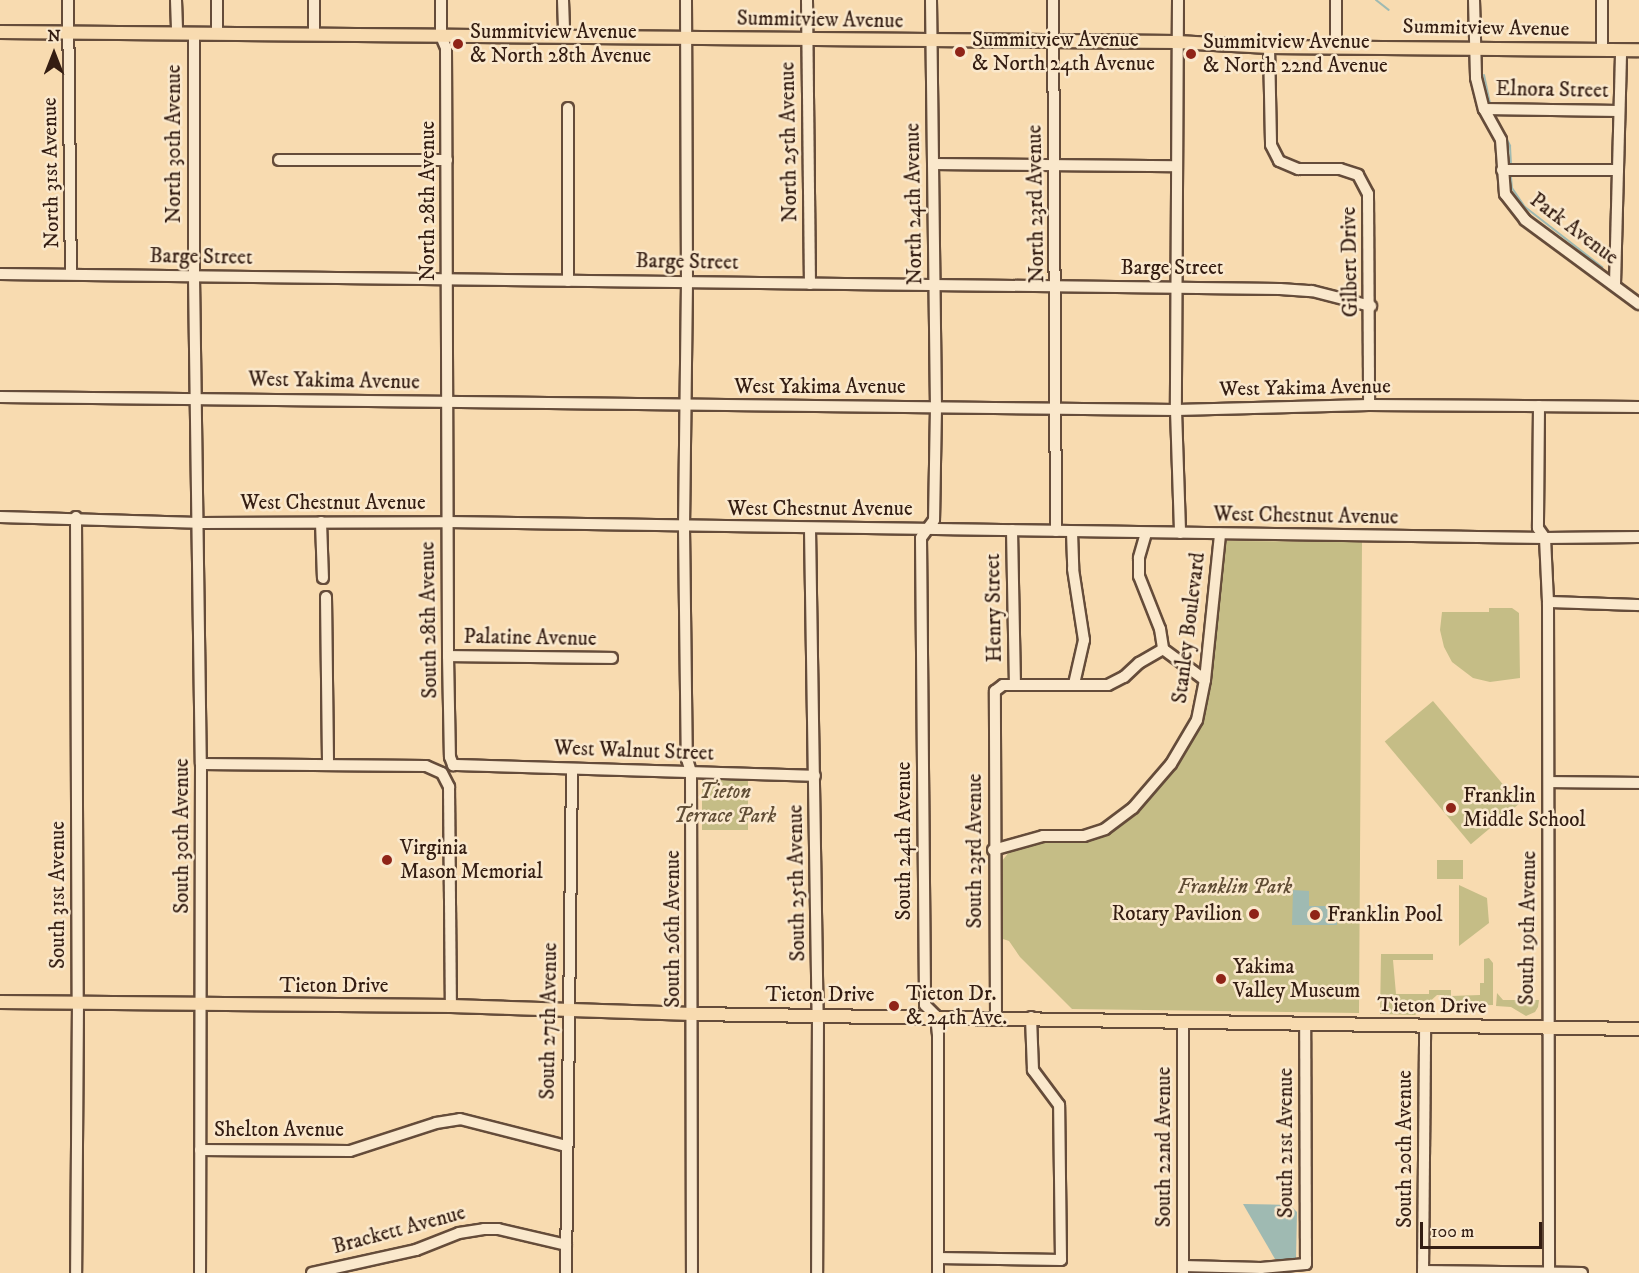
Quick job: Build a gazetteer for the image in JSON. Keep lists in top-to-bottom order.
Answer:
{
  "streets": {
    "main road": ["Summitview Avenue", "Tieton Drive"],
    "street": [
      "Elnora Street",
      "North 25th Avenue",
      "North 30th Avenue",
      "North 31st Avenue",
      "North 28th Avenue",
      "North 24th Avenue",
      "North 23rd Avenue",
      "Park Avenue",
      "Barge Street",
      "Gilbert Drive",
      "West Yakima Avenue",
      "West Chestnut Avenue",
      "Henry Street",
      "South 28th Avenue",
      "Stanley Boulevard",
      "Palatine Avenue",
      "West Walnut Street",
      "South 30th Avenue",
      "South 24th Avenue",
      "South 23rd Avenue",
      "South 25th Avenue",
      "South 31st Avenue",
      "South 19th Avenue",
      "South 26th Avenue",
      "South 27th Avenue",
      "Shelton Avenue",
      "South 21st Avenue",
      "South 22nd Avenue",
      "South 20th Avenue",
      "Brackett Avenue"
    ]
  },
  "crossings": [
    ["Summitview Avenue", "North 25th Avenue"],
    ["Summitview Avenue", "North 30th Avenue"],
    ["Summitview Avenue", "North 31st Avenue"],
    ["Summitview Avenue", "North 28th Avenue"],
    ["Summitview Avenue", "North 24th Avenue"],
    ["Summitview Avenue", "North 23rd Avenue"],
    ["Summitview Avenue", "Park Avenue"],
    ["Summitview Avenue", "Gilbert Drive"],
    ["Summitview Avenue", "South 26th Avenue"],
    ["Elnora Street", "Park Avenue"],
    ["North 25th Avenue", "Barge Street"],
    ["North 30th Avenue", "Barge Street"],
    ["North 30th Avenue", "West Yakima Avenue"],
    ["North 30th Avenue", "South 30th Avenue"],
    ["North 31st Avenue", "Barge Street"],
    ["North 28th Avenue", "Barge Street"],
    ["North 28th Avenue", "West Yakima Avenue"],
    ["North 28th Avenue", "South 28th Avenue"],
    ["North 24th Avenue", "Barge Street"],
    ["North 24th Avenue", "West Yakima Avenue"],
    ["North 24th Avenue", "South 24th Avenue"],
    ["North 23rd Avenue", "Barge Street"],
    ["North 23rd Avenue", "West Yakima Avenue"],
    ["Barge Street", "Gilbert Drive"],
    ["Barge Street", "South 26th Avenue"],
    ["Gilbert Drive", "West Yakima Avenue"],
    ["West Yakima Avenue", "South 28th Avenue"],
    ["West Yakima Avenue", "South 30th Avenue"],
    ["West Yakima Avenue", "South 24th Avenue"],
    ["West Yakima Avenue", "South 19th Avenue"],
    ["West Yakima Avenue", "South 26th Avenue"],
    ["West Chestnut Avenue", "Henry Street"],
    ["West Chestnut Avenue", "South 28th Avenue"],
    ["West Chestnut Avenue", "Stanley Boulevard"],
    ["West Chestnut Avenue", "South 30th Avenue"],
    ["West Chestnut Avenue", "South 24th Avenue"],
    ["West Chestnut Avenue", "South 25th Avenue"],
    ["West Chestnut Avenue", "South 31st Avenue"],
    ["West Chestnut Avenue", "South 19th Avenue"],
    ["West Chestnut Avenue", "South 26th Avenue"],
    ["Henry Street", "South 23rd Avenue"],
    ["South 28th Avenue", "Palatine Avenue"],
    ["South 28th Avenue", "West Walnut Street"],
    ["Stanley Boulevard", "South 23rd Avenue"],
    ["West Walnut Street", "South 25th Avenue"],
    ["West Walnut Street", "South 26th Avenue"],
    ["West Walnut Street", "South 27th Avenue"],
    ["South 30th Avenue", "Tieton Drive"],
    ["South 30th Avenue", "Shelton Avenue"],
    ["South 24th Avenue", "Tieton Drive"],
    ["South 23rd Avenue", "Tieton Drive"],
    ["South 25th Avenue", "Tieton Drive"],
    ["South 31st Avenue", "Tieton Drive"],
    ["South 19th Avenue", "Tieton Drive"],
    ["South 26th Avenue", "Tieton Drive"],
    ["Tieton Drive", "South 27th Avenue"],
    ["Tieton Drive", "South 21st Avenue"],
    ["Tieton Drive", "South 22nd Avenue"],
    ["Tieton Drive", "South 20th Avenue"],
    ["South 27th Avenue", "Shelton Avenue"],
    ["South 27th Avenue", "Brackett Avenue"],
    ["South 21st Avenue", "South 22nd Avenue"]
  ],
  "parks": ["Tieton Terrace Park", "Franklin Park"],
  "places": [
    "Summitview Avenue & North 28th Avenue",
    "Summitview Avenue & North 24th Avenue",
    "Summitview Avenue & North 22nd Avenue",
    "Franklin Middle School",
    "Virginia Mason Memorial",
    "Rotary Pavilion",
    "Franklin Pool",
    "Yakima Valley Museum",
    "Tieton Dr. & 24th Ave."
  ],
  "scale_bar": "100 m",
  "north": "top"
}
